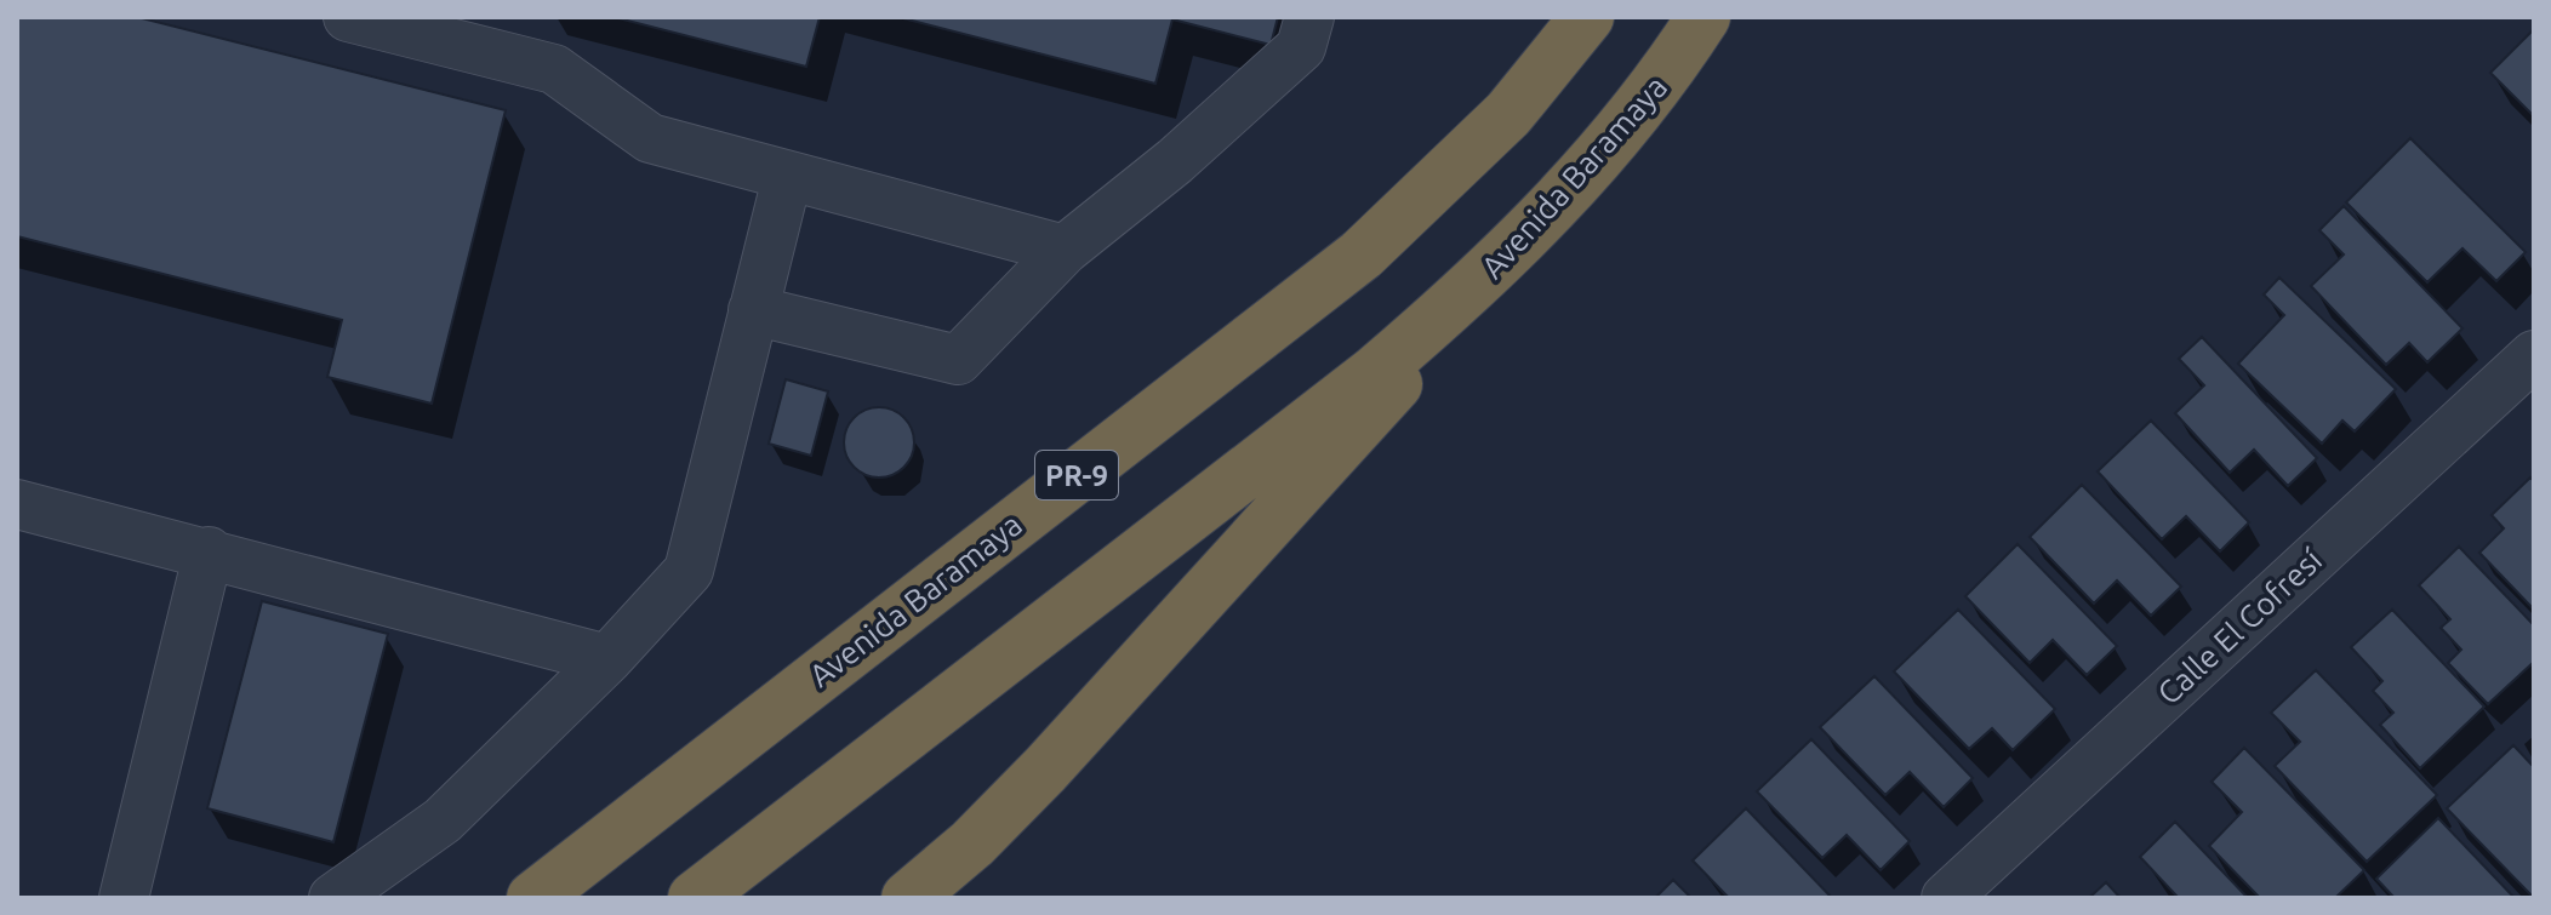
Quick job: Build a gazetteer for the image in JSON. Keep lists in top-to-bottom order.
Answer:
{
  "streets": {
    "highway": ["Avenida Baramaya", "PR-9"],
    "street": ["Calle El Cofresí"]
  }
}
